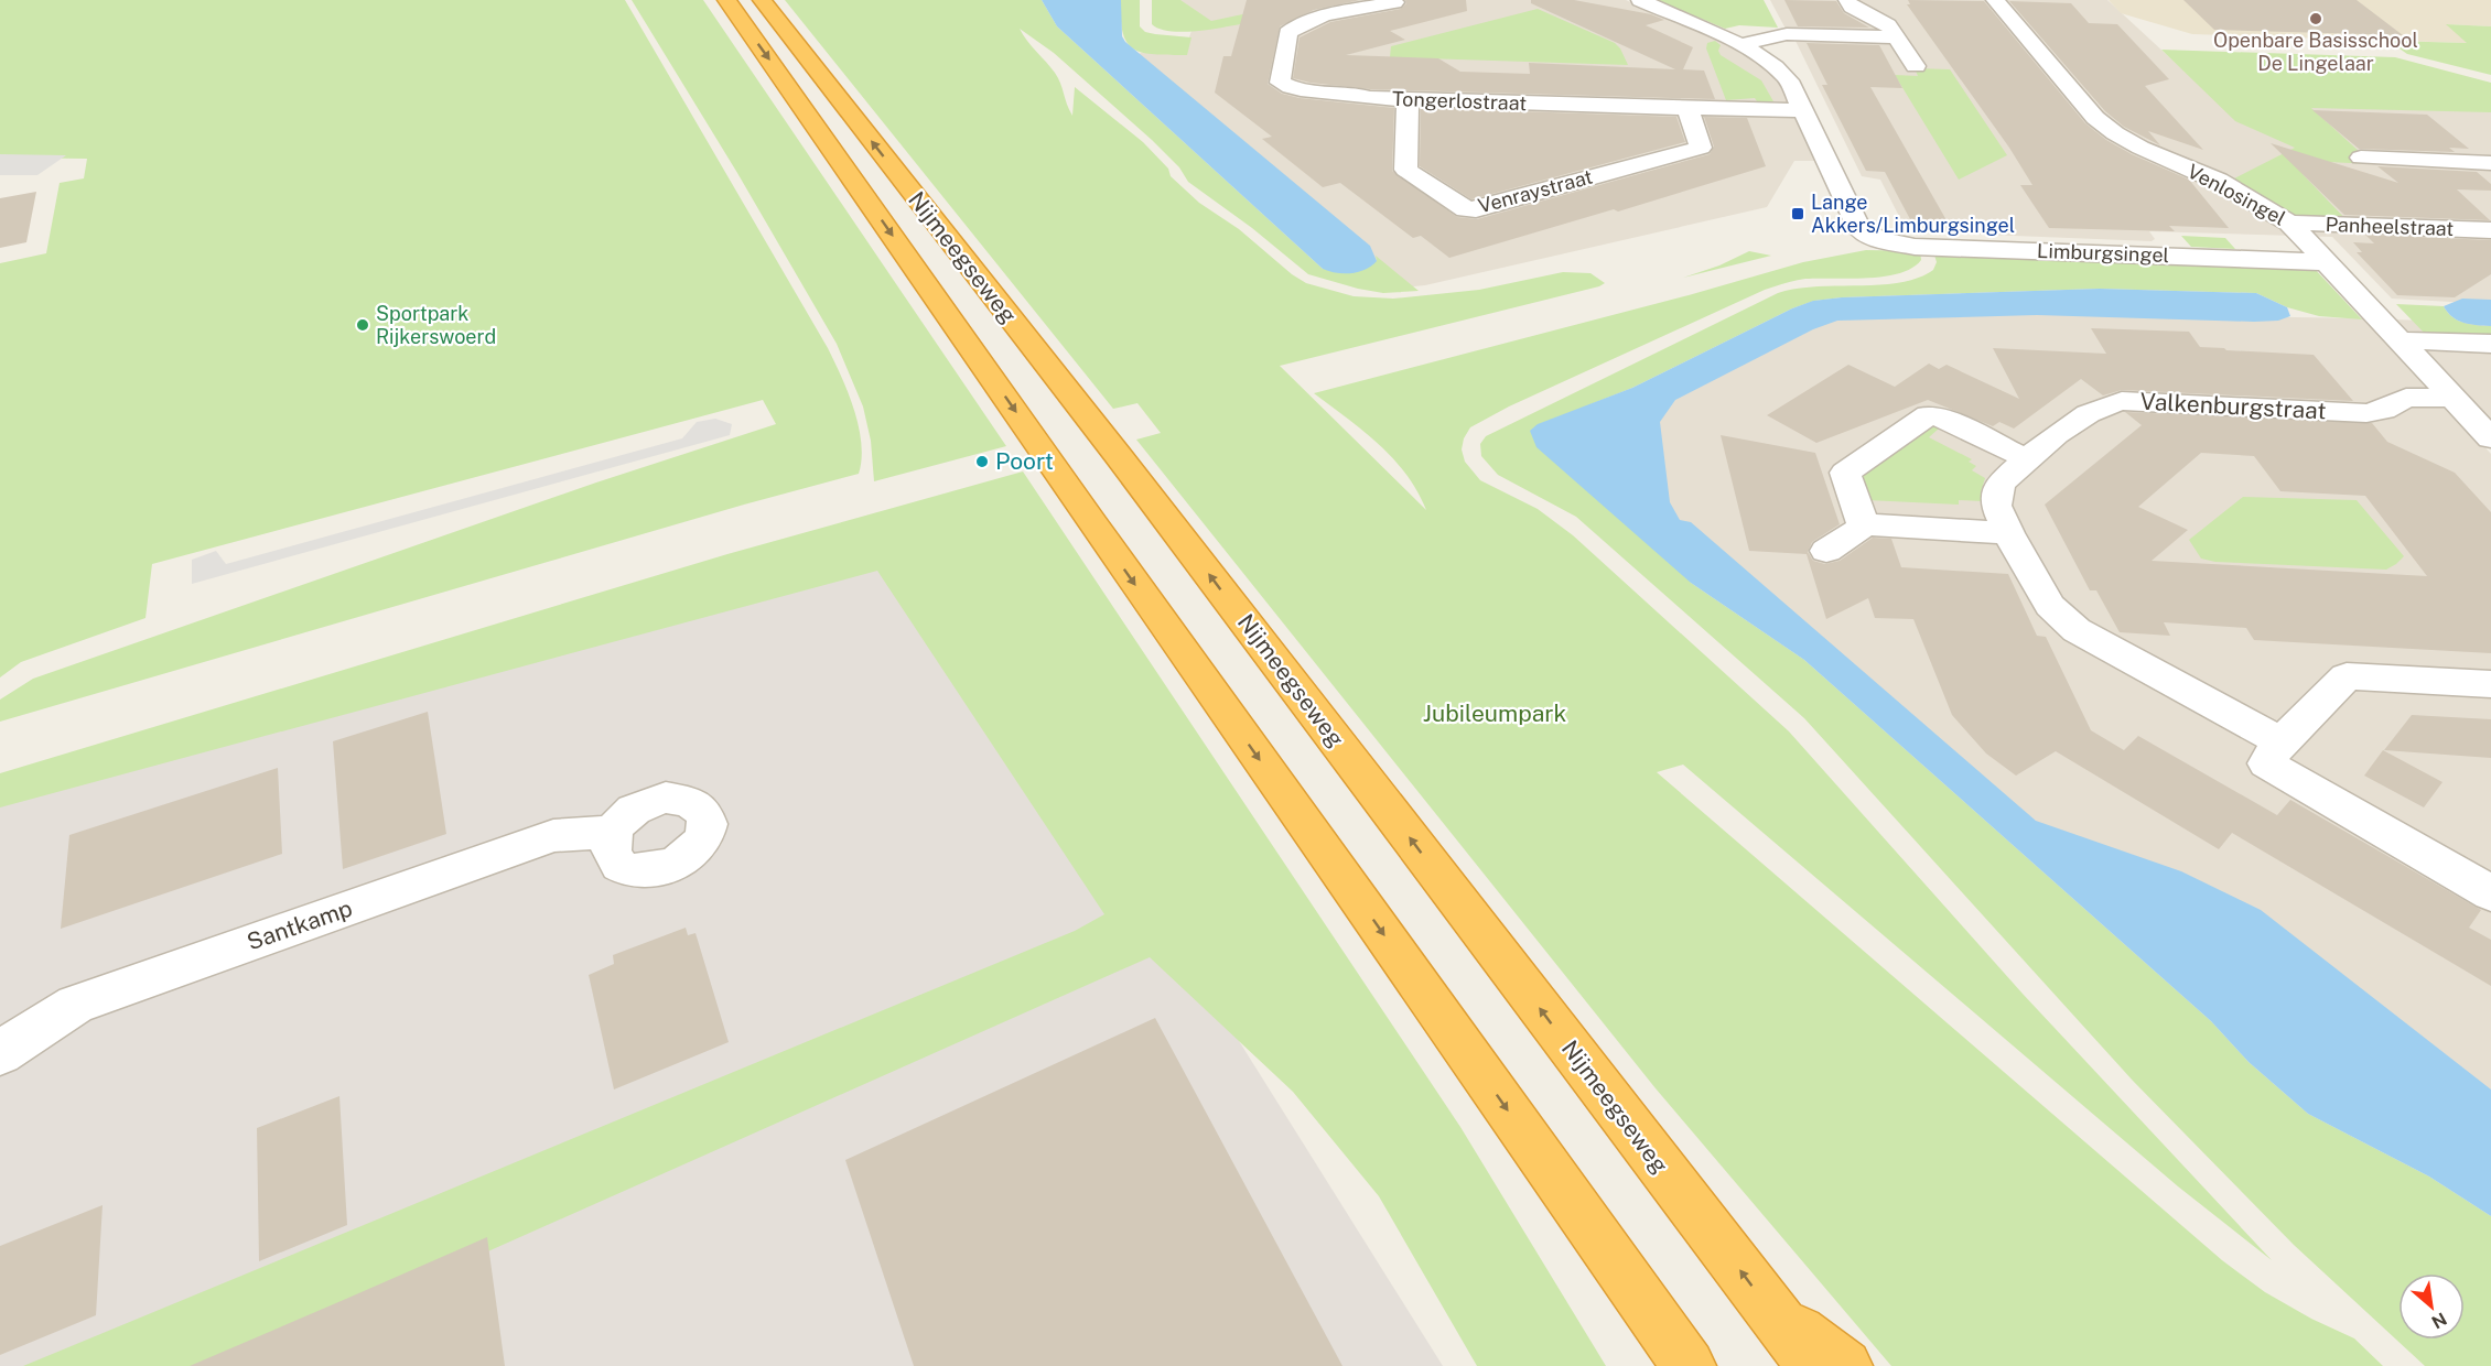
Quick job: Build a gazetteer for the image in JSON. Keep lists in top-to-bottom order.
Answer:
{
  "streets": {
    "highway": ["Nijmeegseweg"],
    "street": [
      "Tongerlostraat",
      "Venraystraat",
      "Venlosingel",
      "Panheelstraat",
      "Limburgsingel",
      "Valkenburgstraat",
      "Santkamp"
    ]
  },
  "crossings": [
    ["Tongerlostraat", "Venraystraat"],
    ["Tongerlostraat", "Limburgsingel"],
    ["Venlosingel", "Panheelstraat"],
    ["Venlosingel", "Limburgsingel"],
    ["Venlosingel", "Valkenburgstraat"]
  ],
  "parks": ["Jubileumpark"],
  "places": {
    "other": ["Openbare Basisschool De Lingelaar", "Sportpark Rijkerswoerd", "Poort"],
    "transit": ["Lange Akkers/Limburgsingel"]
  },
  "north": "bottom right"
}
